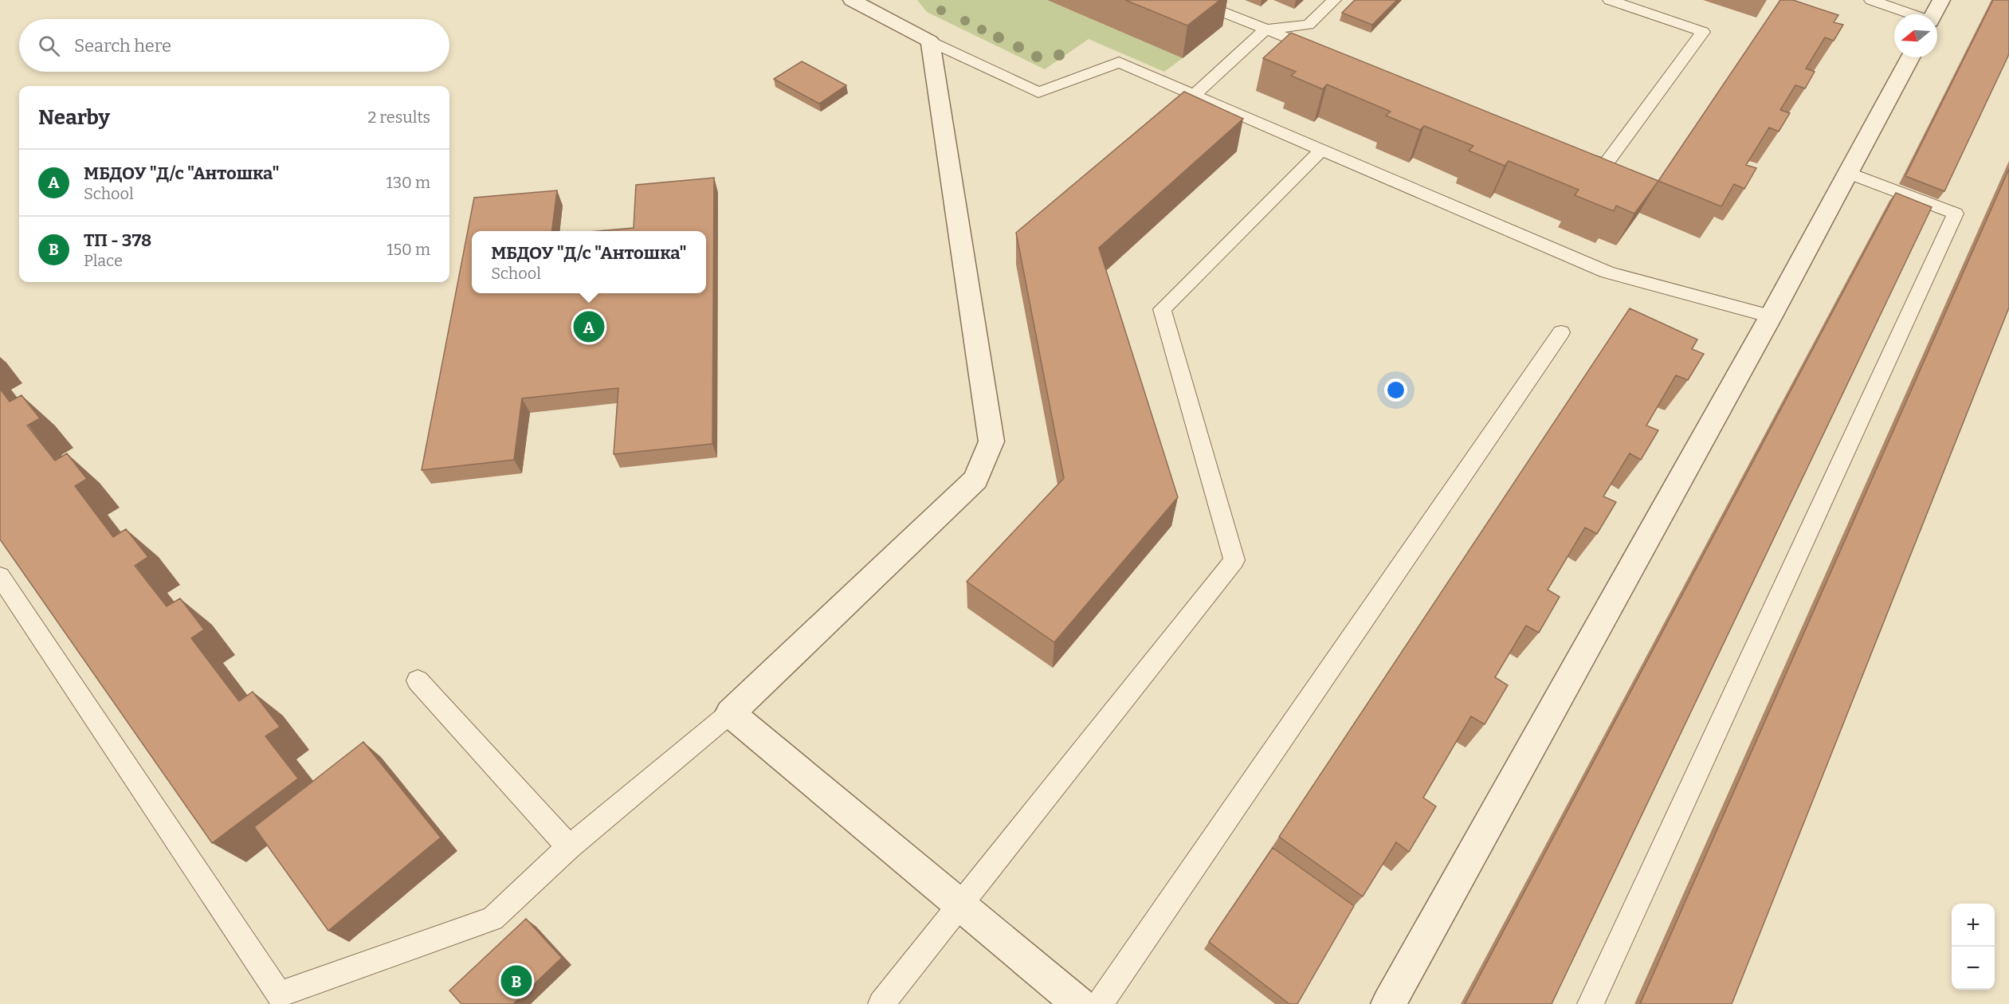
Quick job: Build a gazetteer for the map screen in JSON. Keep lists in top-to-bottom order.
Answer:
{
  "north": "left",
  "page": {
    "search": "Search here",
    "heading": ["Nearby", "2 results"],
    "list": [
      {
        "mark": "A",
        "name": "МБДОУ \"Д/с \"Антошка\"",
        "note": "School",
        "value": "130 m"
      },
      {
        "mark": "B",
        "name": "ТП - 378",
        "note": "Place",
        "value": "150 m"
      }
    ],
    "popup": ["МБДОУ \"Д/с \"Антошка\"", "School"],
    "pins": ["A", "B"],
    "map_buttons": ["+", "−"]
  }
}
